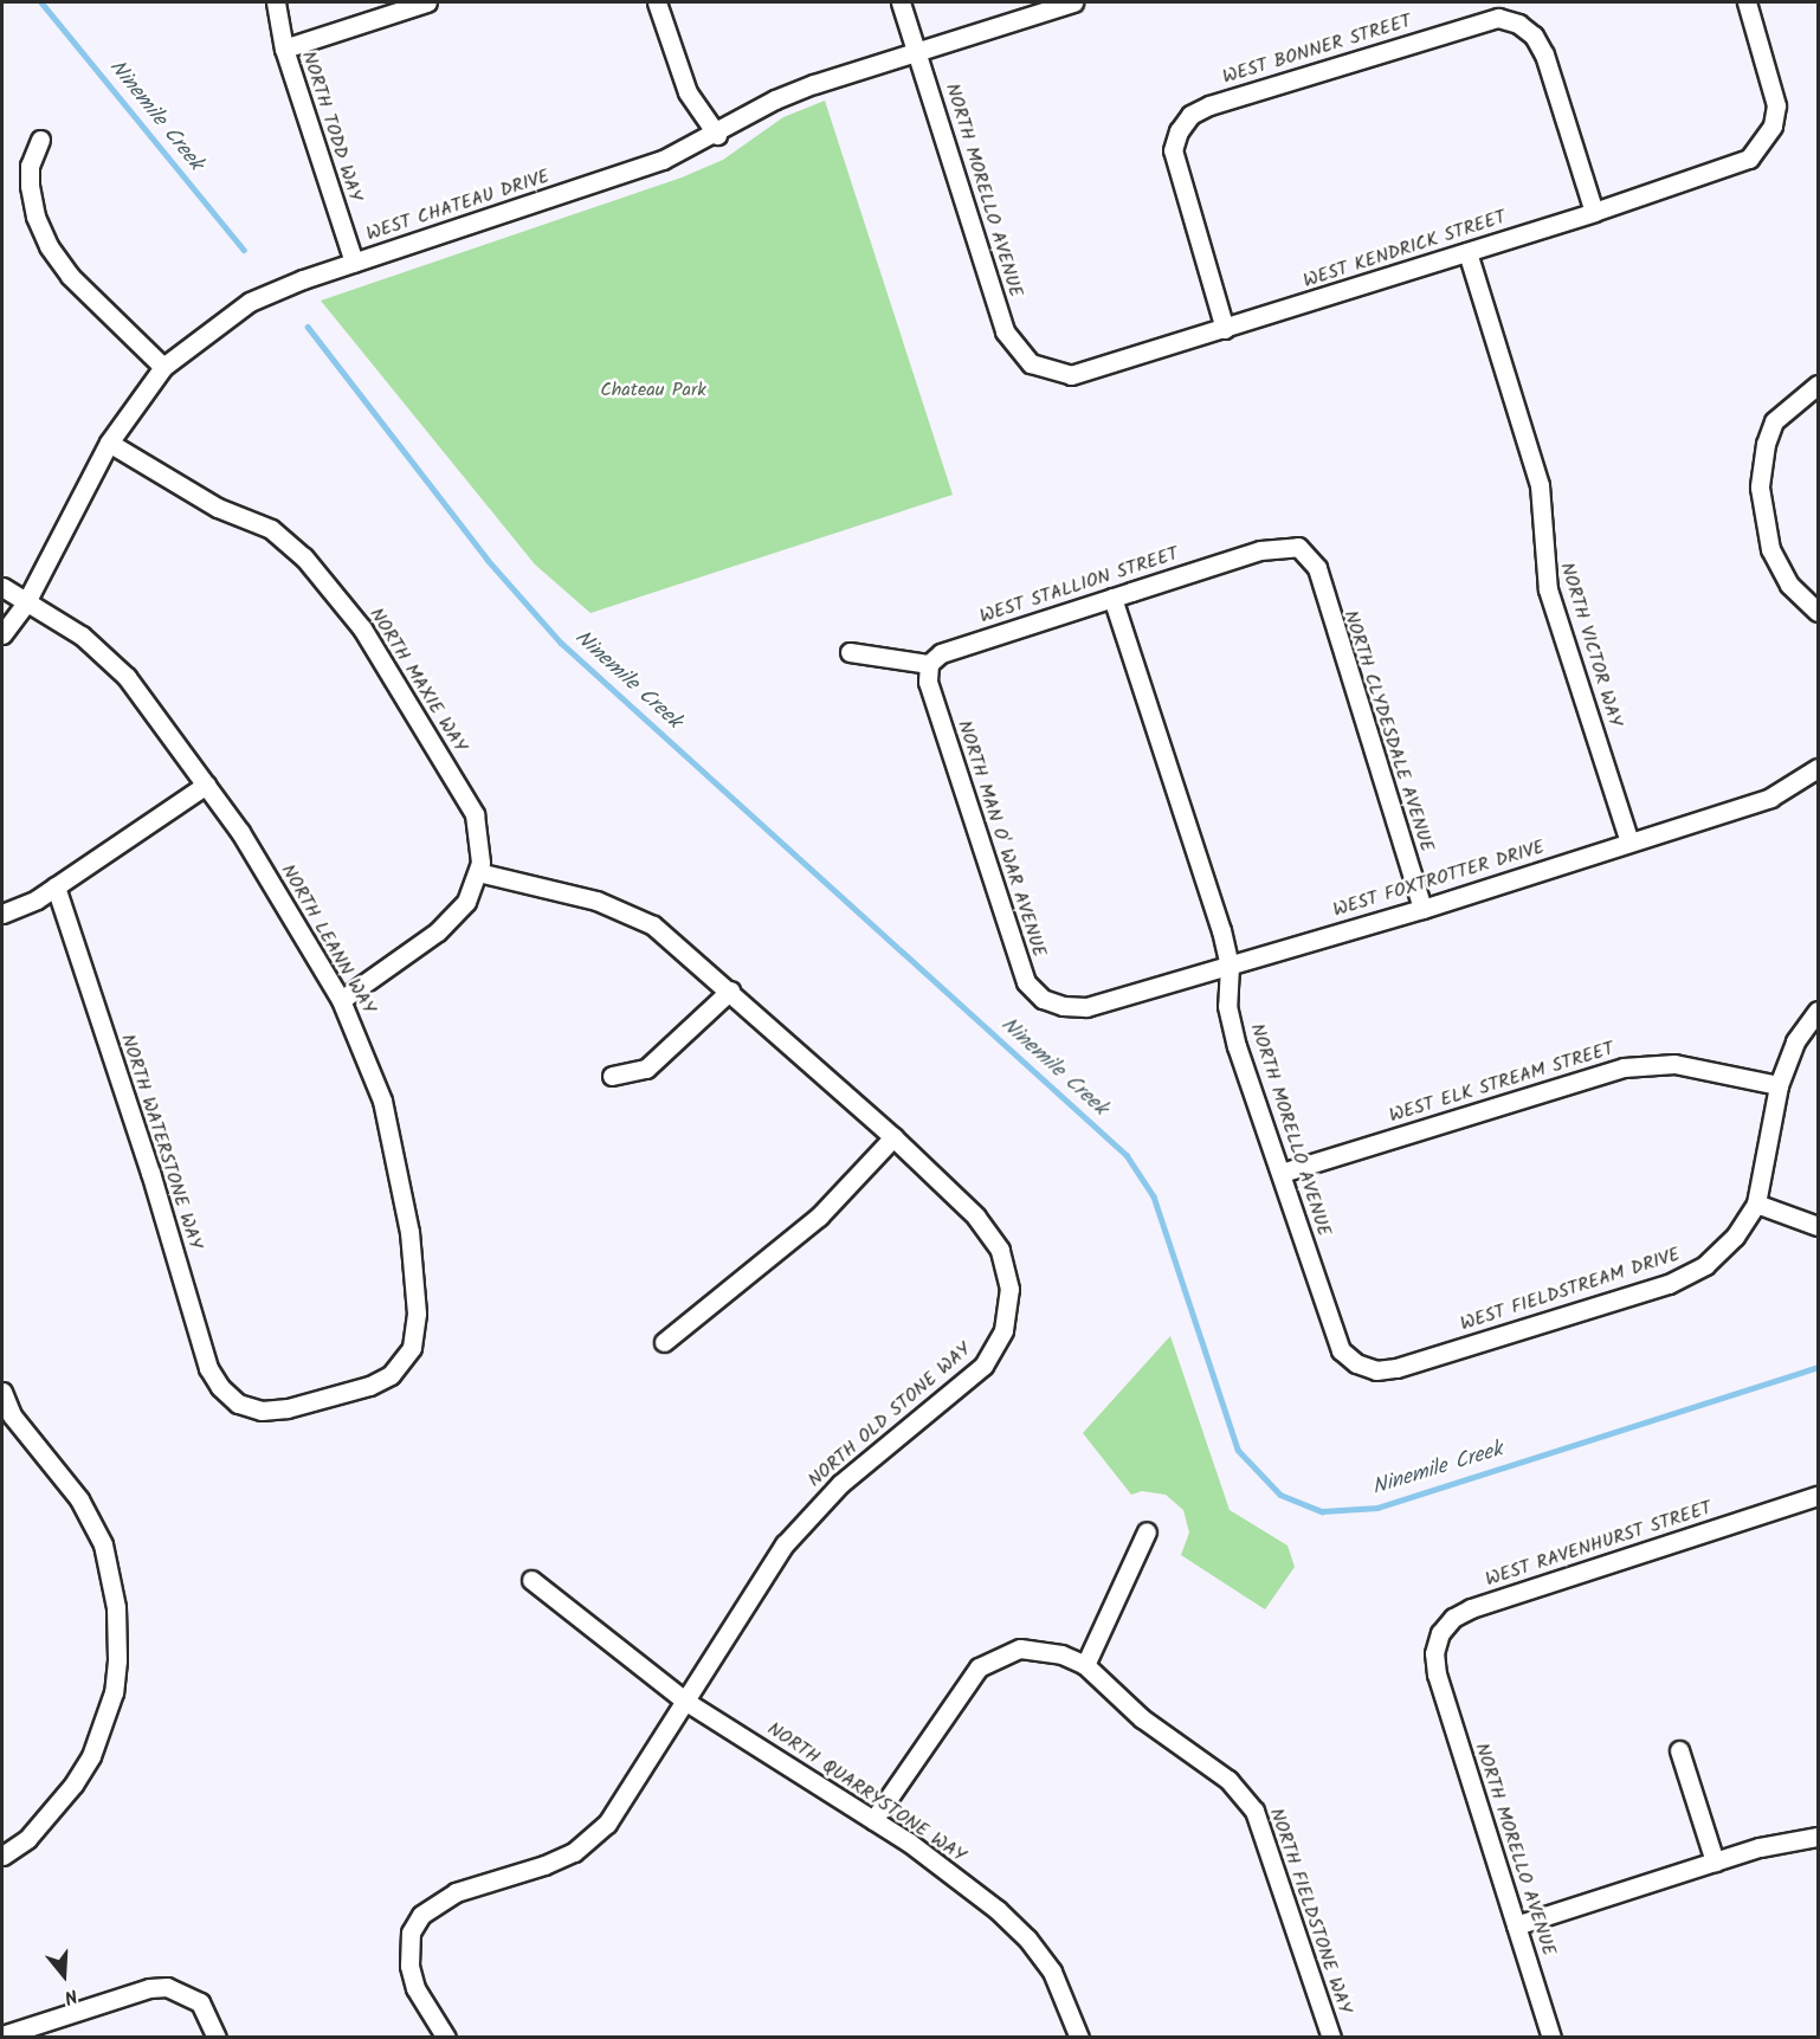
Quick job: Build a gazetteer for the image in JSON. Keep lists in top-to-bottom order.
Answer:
{
  "streets": {
    "street": [
      "WEST BONNER STREET",
      "NORTH TODD WAY",
      "NORTH MORELLO AVENUE",
      "WEST CHATEAU DRIVE",
      "WEST KENDRICK STREET",
      "WEST STALLION STREET",
      "NORTH VICTOR WAY",
      "NORTH MAXIE WAY",
      "NORTH CLYDESDALE AVENUE",
      "NORTH MAN O' WAR AVENUE",
      "WEST FOXTROTTER DRIVE",
      "NORTH LEANN WAY",
      "WEST ELK STREAM STREET",
      "NORTH WATERSTONE WAY",
      "WEST FIELDSTREAM DRIVE",
      "NORTH OLD STONE WAY",
      "WEST RAVENHURST STREET",
      "NORTH QUARRYSTONE WAY",
      "NORTH FIELDSTONE WAY"
    ]
  },
  "crossings": [
    ["WEST BONNER STREET", "WEST KENDRICK STREET"],
    ["NORTH TODD WAY", "WEST CHATEAU DRIVE"],
    ["NORTH MORELLO AVENUE", "WEST CHATEAU DRIVE"],
    ["NORTH MORELLO AVENUE", "WEST KENDRICK STREET"],
    ["NORTH MORELLO AVENUE", "WEST STALLION STREET"],
    ["NORTH MORELLO AVENUE", "WEST FOXTROTTER DRIVE"],
    ["NORTH MORELLO AVENUE", "WEST ELK STREAM STREET"],
    ["NORTH MORELLO AVENUE", "WEST FIELDSTREAM DRIVE"],
    ["NORTH MORELLO AVENUE", "WEST RAVENHURST STREET"],
    ["WEST CHATEAU DRIVE", "NORTH MAXIE WAY"],
    ["WEST CHATEAU DRIVE", "NORTH LEANN WAY"],
    ["WEST KENDRICK STREET", "NORTH VICTOR WAY"],
    ["WEST STALLION STREET", "NORTH CLYDESDALE AVENUE"],
    ["WEST STALLION STREET", "NORTH MAN O' WAR AVENUE"],
    ["NORTH VICTOR WAY", "WEST FOXTROTTER DRIVE"],
    ["NORTH MAXIE WAY", "NORTH LEANN WAY"],
    ["NORTH MAXIE WAY", "NORTH OLD STONE WAY"],
    ["NORTH CLYDESDALE AVENUE", "WEST FOXTROTTER DRIVE"],
    ["NORTH MAN O' WAR AVENUE", "WEST FOXTROTTER DRIVE"],
    ["NORTH LEANN WAY", "NORTH WATERSTONE WAY"],
    ["WEST ELK STREAM STREET", "WEST FIELDSTREAM DRIVE"],
    ["NORTH OLD STONE WAY", "NORTH QUARRYSTONE WAY"],
    ["NORTH QUARRYSTONE WAY", "NORTH FIELDSTONE WAY"]
  ],
  "water": ["Ninemile Creek"],
  "parks": ["Chateau Park"],
  "north": "bottom"
}
